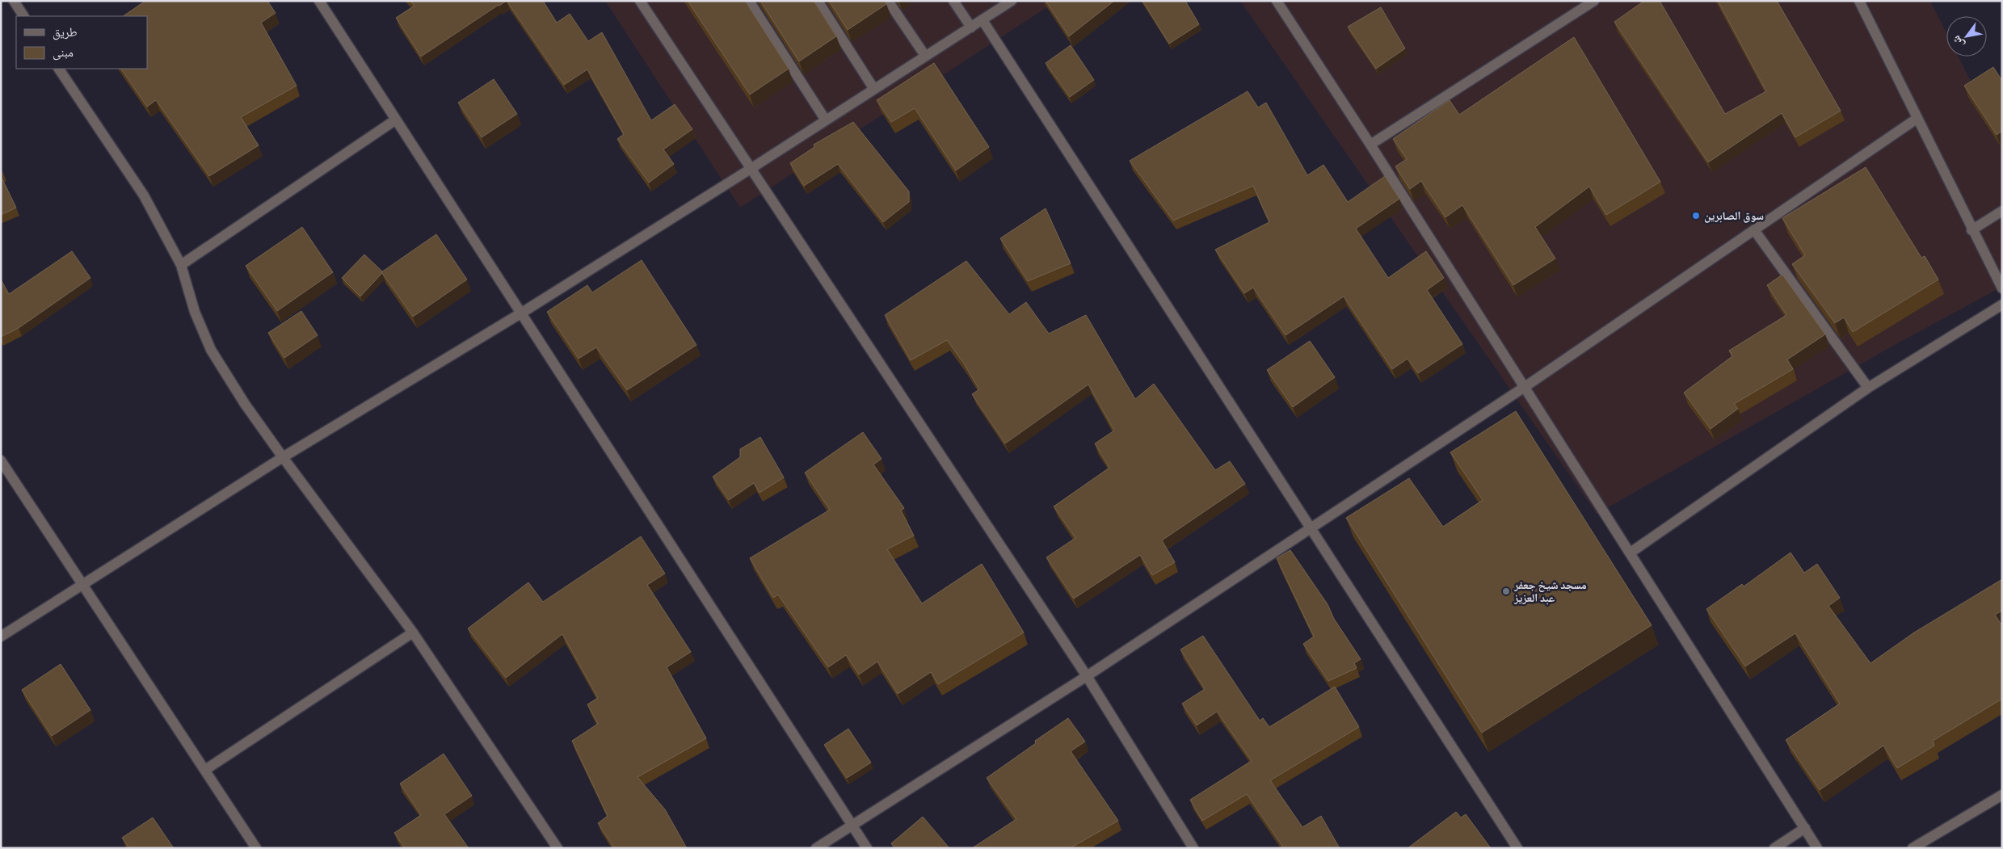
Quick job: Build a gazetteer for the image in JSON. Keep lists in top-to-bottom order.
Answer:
{
  "places": ["سوق الصابرين", "مسجد شيخ جعفر عبد العزيز"],
  "legend": ["طريق", "مبنى"],
  "north": "bottom left"
}
